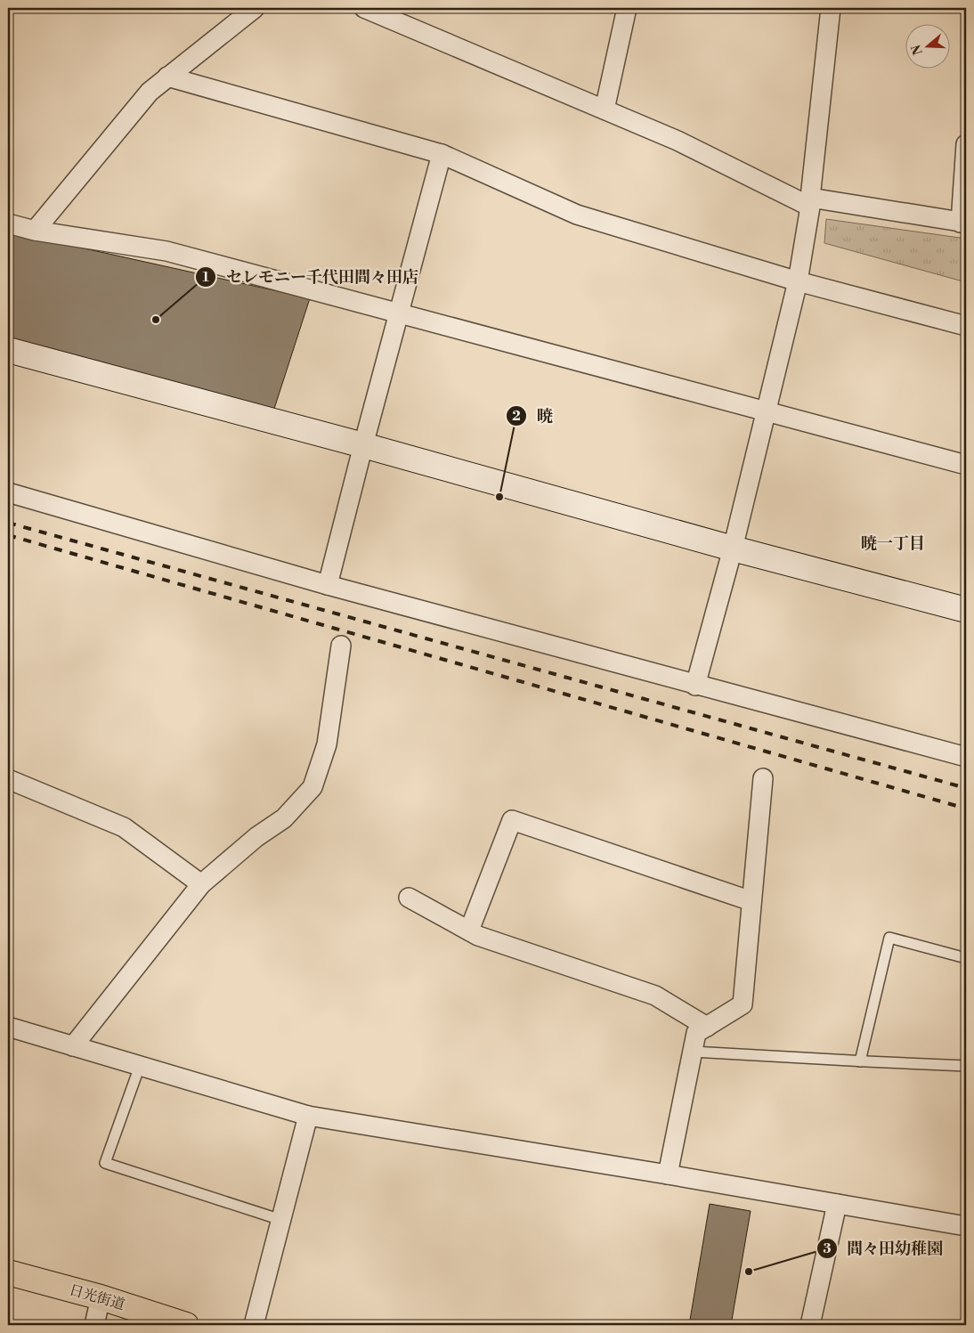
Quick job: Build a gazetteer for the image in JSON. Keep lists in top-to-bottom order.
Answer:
{
  "streets": {
    "highway": ["日光街道"]
  },
  "districts": ["暁一丁目"],
  "places": ["セレモニー千代田間々田店", "暁", "間々田幼稚園"],
  "north": "left"
}
